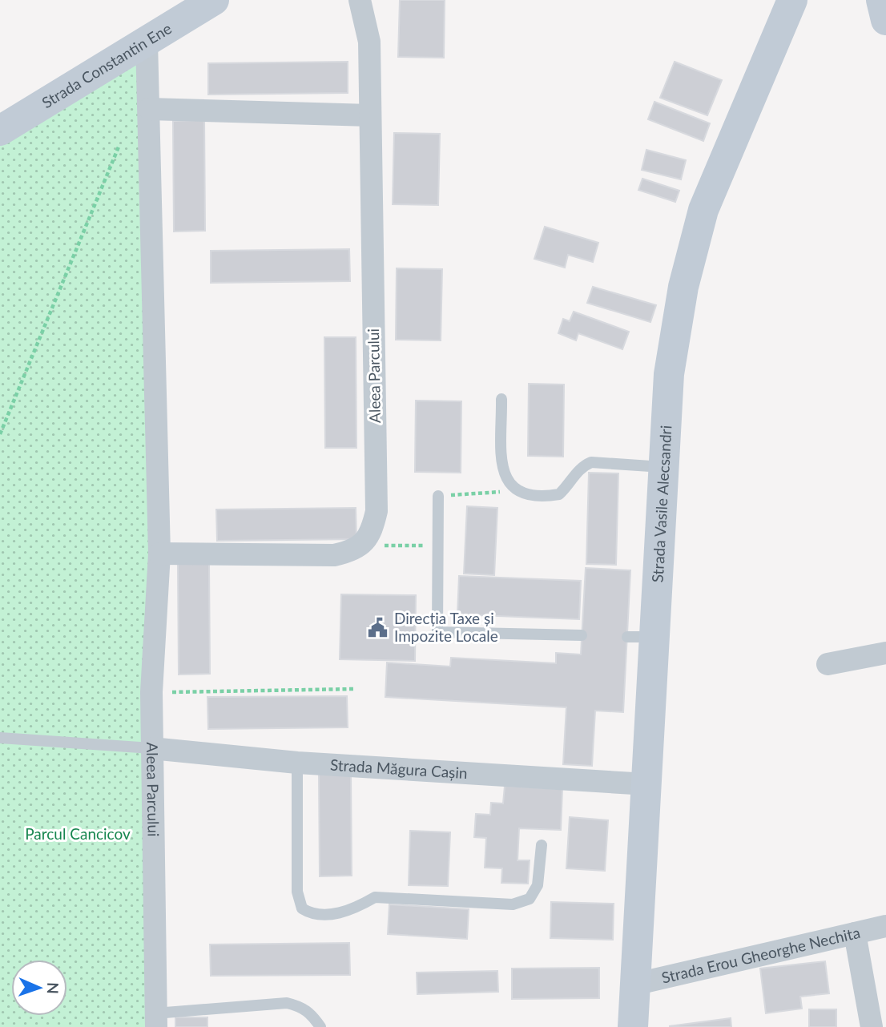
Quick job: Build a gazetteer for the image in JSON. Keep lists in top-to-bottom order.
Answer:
{
  "streets": {
    "street": [
      "Strada Constantin Ene",
      "Aleea Parcului",
      "Strada Vasile Alecsandri",
      "Strada Măgura Cașin",
      "Strada Erou Gheorghe Nechita"
    ]
  },
  "crossings": [
    ["Strada Constantin Ene", "Aleea Parcului"],
    ["Aleea Parcului", "Strada Măgura Cașin"],
    ["Strada Vasile Alecsandri", "Strada Măgura Cașin"],
    ["Strada Vasile Alecsandri", "Strada Erou Gheorghe Nechita"]
  ],
  "parks": ["Parcul Cancicov"],
  "places": {
    "public building": ["Direcția Taxe și Impozite Locale"]
  },
  "north": "right"
}
